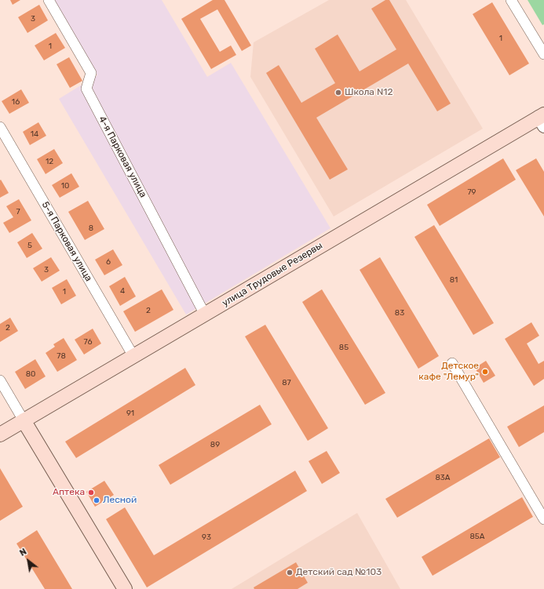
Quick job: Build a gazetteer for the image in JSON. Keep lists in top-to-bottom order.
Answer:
{
  "streets": {
    "main road": ["улица Трудовые Резервы"],
    "street": ["4-я Парковая улица", "5-я Парковая улица"]
  },
  "crossings": [
    ["4-я Парковая улица", "улица Трудовые Резервы"],
    ["5-я Парковая улица", "улица Трудовые Резервы"]
  ],
  "places": [
    "Школа N12",
    "Детское кафе \"Лемур\"",
    "Аптека",
    "Лесной",
    "Детский сад №103"
  ],
  "house_numbers": [
    "3",
    "1",
    "1",
    "16",
    "14",
    "12",
    "10",
    "79",
    "7",
    "8",
    "5",
    "6",
    "3",
    "81",
    "4",
    "1",
    "2",
    "83",
    "2",
    "76",
    "85",
    "78",
    "80",
    "87",
    "91",
    "89",
    "83А",
    "85А",
    "93"
  ],
  "north": "top left"
}
